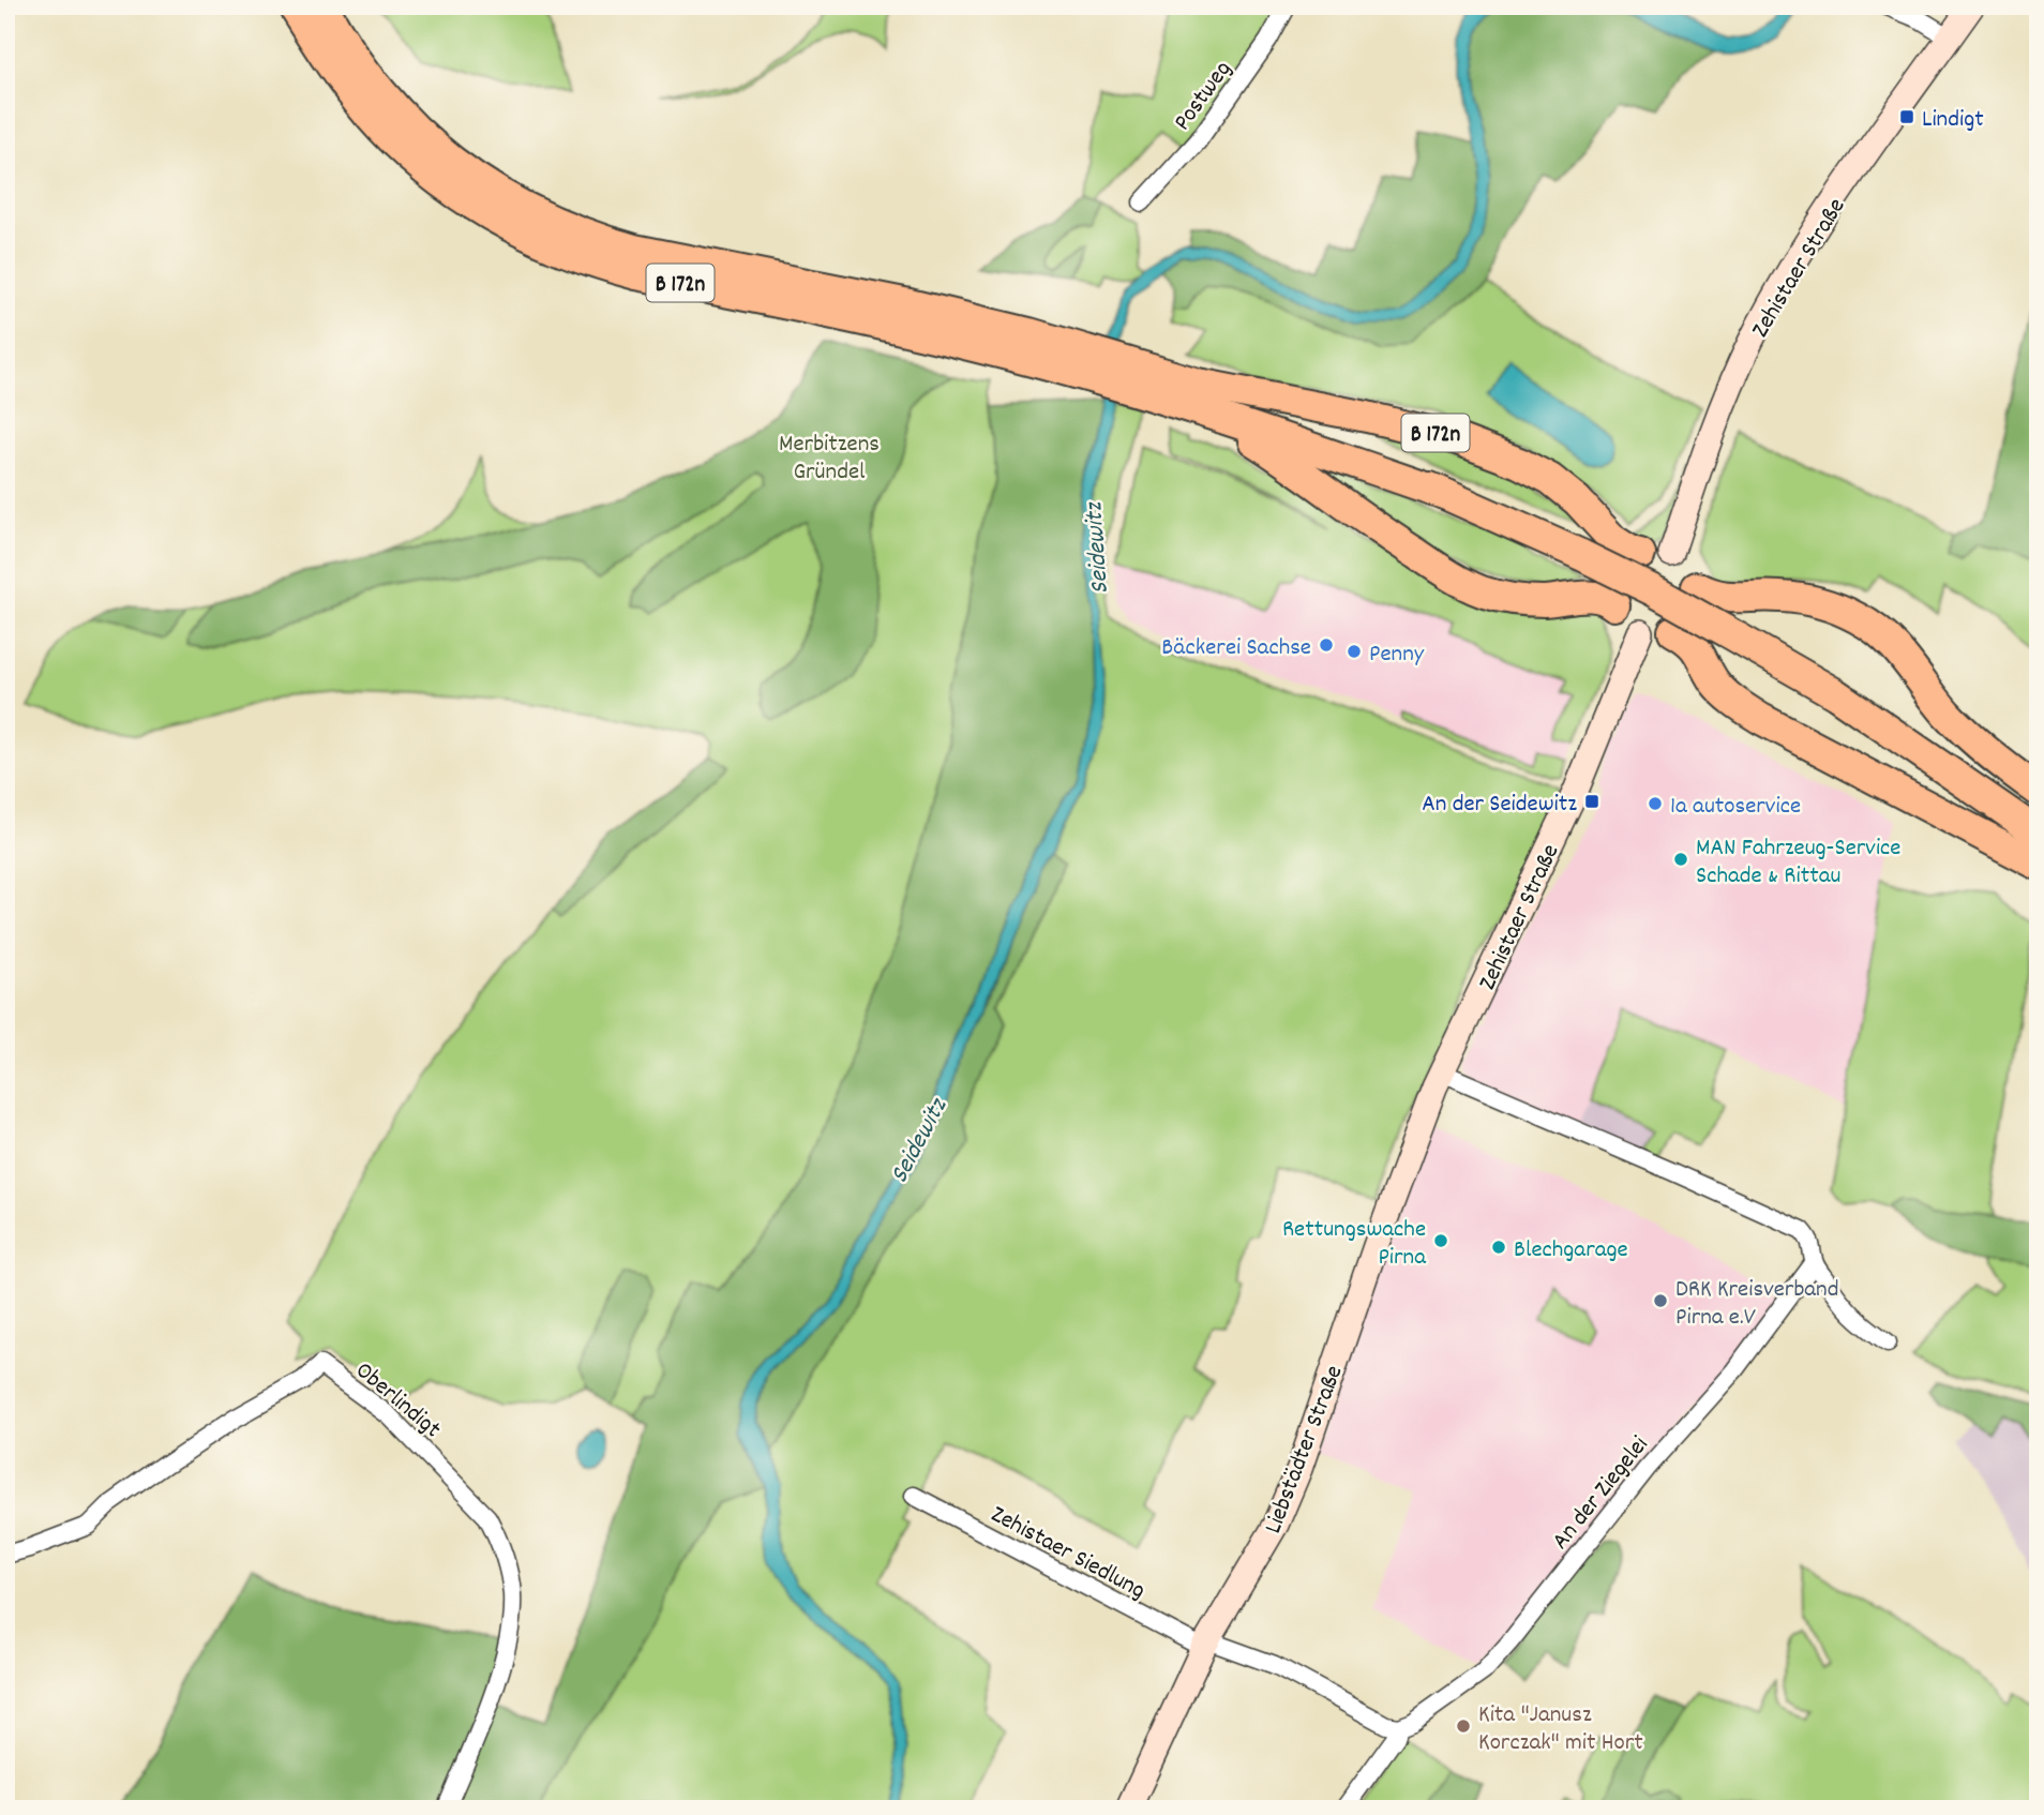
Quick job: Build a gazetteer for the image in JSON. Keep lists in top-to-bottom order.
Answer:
{
  "streets": {
    "highway": ["B 172n"],
    "main road": ["Zehistaer Straße", "Liebstädter Straße"],
    "street": [
      "Postweg",
      "Oberlindigt",
      "An der Ziegelei",
      "Zehistaer Siedlung"
    ]
  },
  "crossings": [
    ["Zehistaer Straße", "B 172n"],
    ["Zehistaer Straße", "Liebstädter Straße"],
    ["Liebstädter Straße", "Zehistaer Siedlung"]
  ],
  "water": ["Seidewitz"],
  "parks": ["Merbitzens Gründel"],
  "places": {
    "transit": ["Lindigt", "An der Seidewitz"],
    "other": [
      "Bäckerei Sachse",
      "Penny",
      "1a autoservice",
      "MAN Fahrzeug-Service Schade & Rittau",
      "Rettungswache Pirna",
      "Blechgarage",
      "DRK Kreisverband Pirna e.V",
      "Kita \"Janusz Korczak\" mit Hort"
    ]
  }
}
